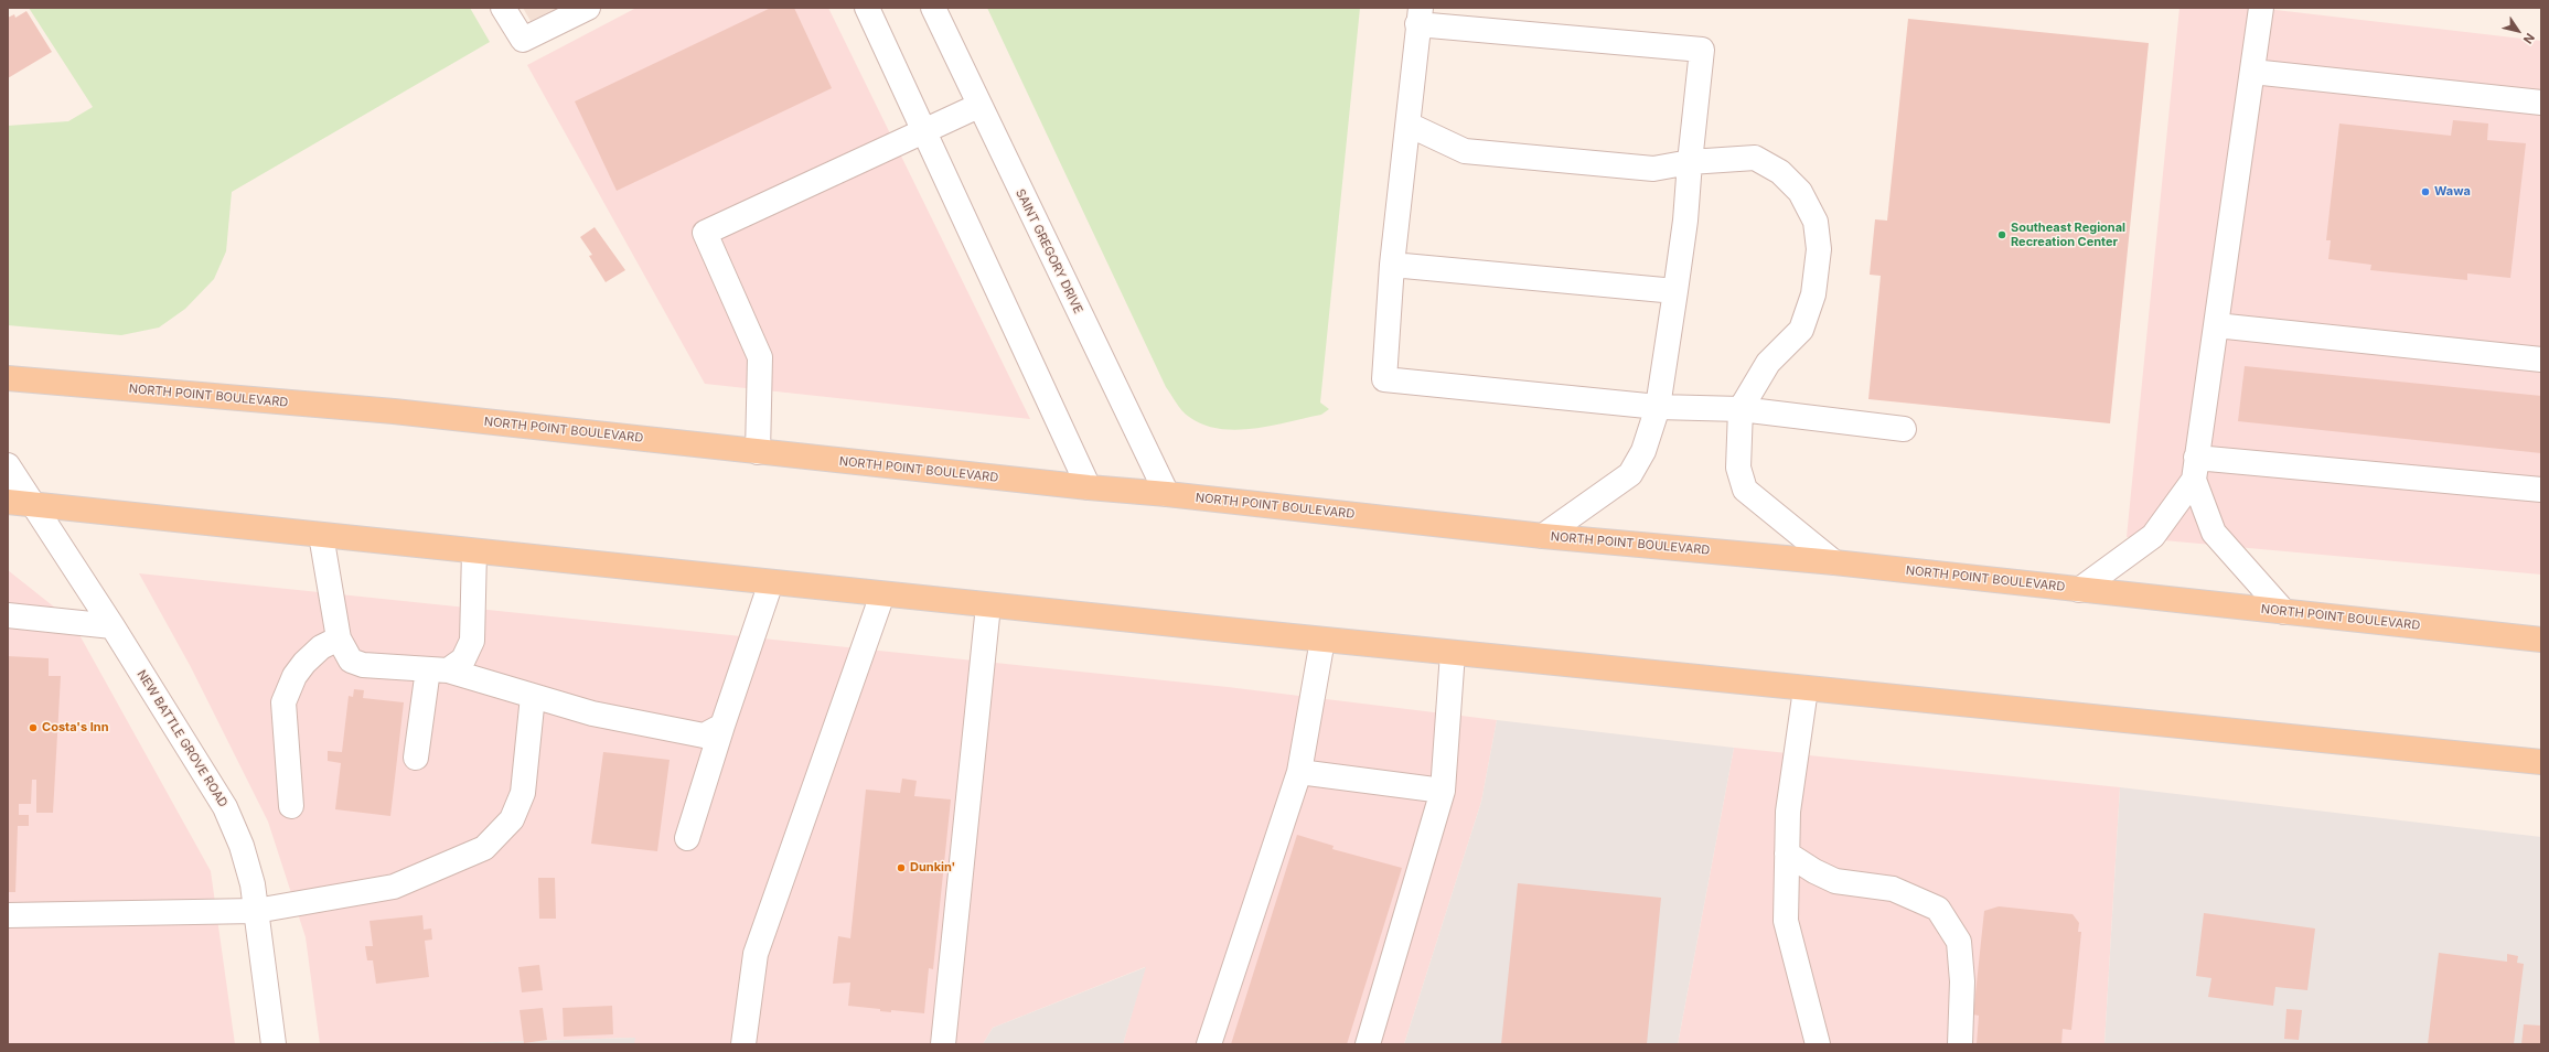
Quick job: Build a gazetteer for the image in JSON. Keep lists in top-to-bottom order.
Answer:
{
  "streets": {
    "main road": ["NORTH POINT BOULEVARD"],
    "street": ["SAINT GREGORY DRIVE", "NEW BATTLE GROVE ROAD"]
  },
  "crossings": [
    ["SAINT GREGORY DRIVE", "NORTH POINT BOULEVARD"]
  ],
  "places": [
    "Wawa",
    "Southeast Regional Recreation Center",
    "Costa's Inn",
    "Dunkin'"
  ],
  "north": "bottom right"
}
